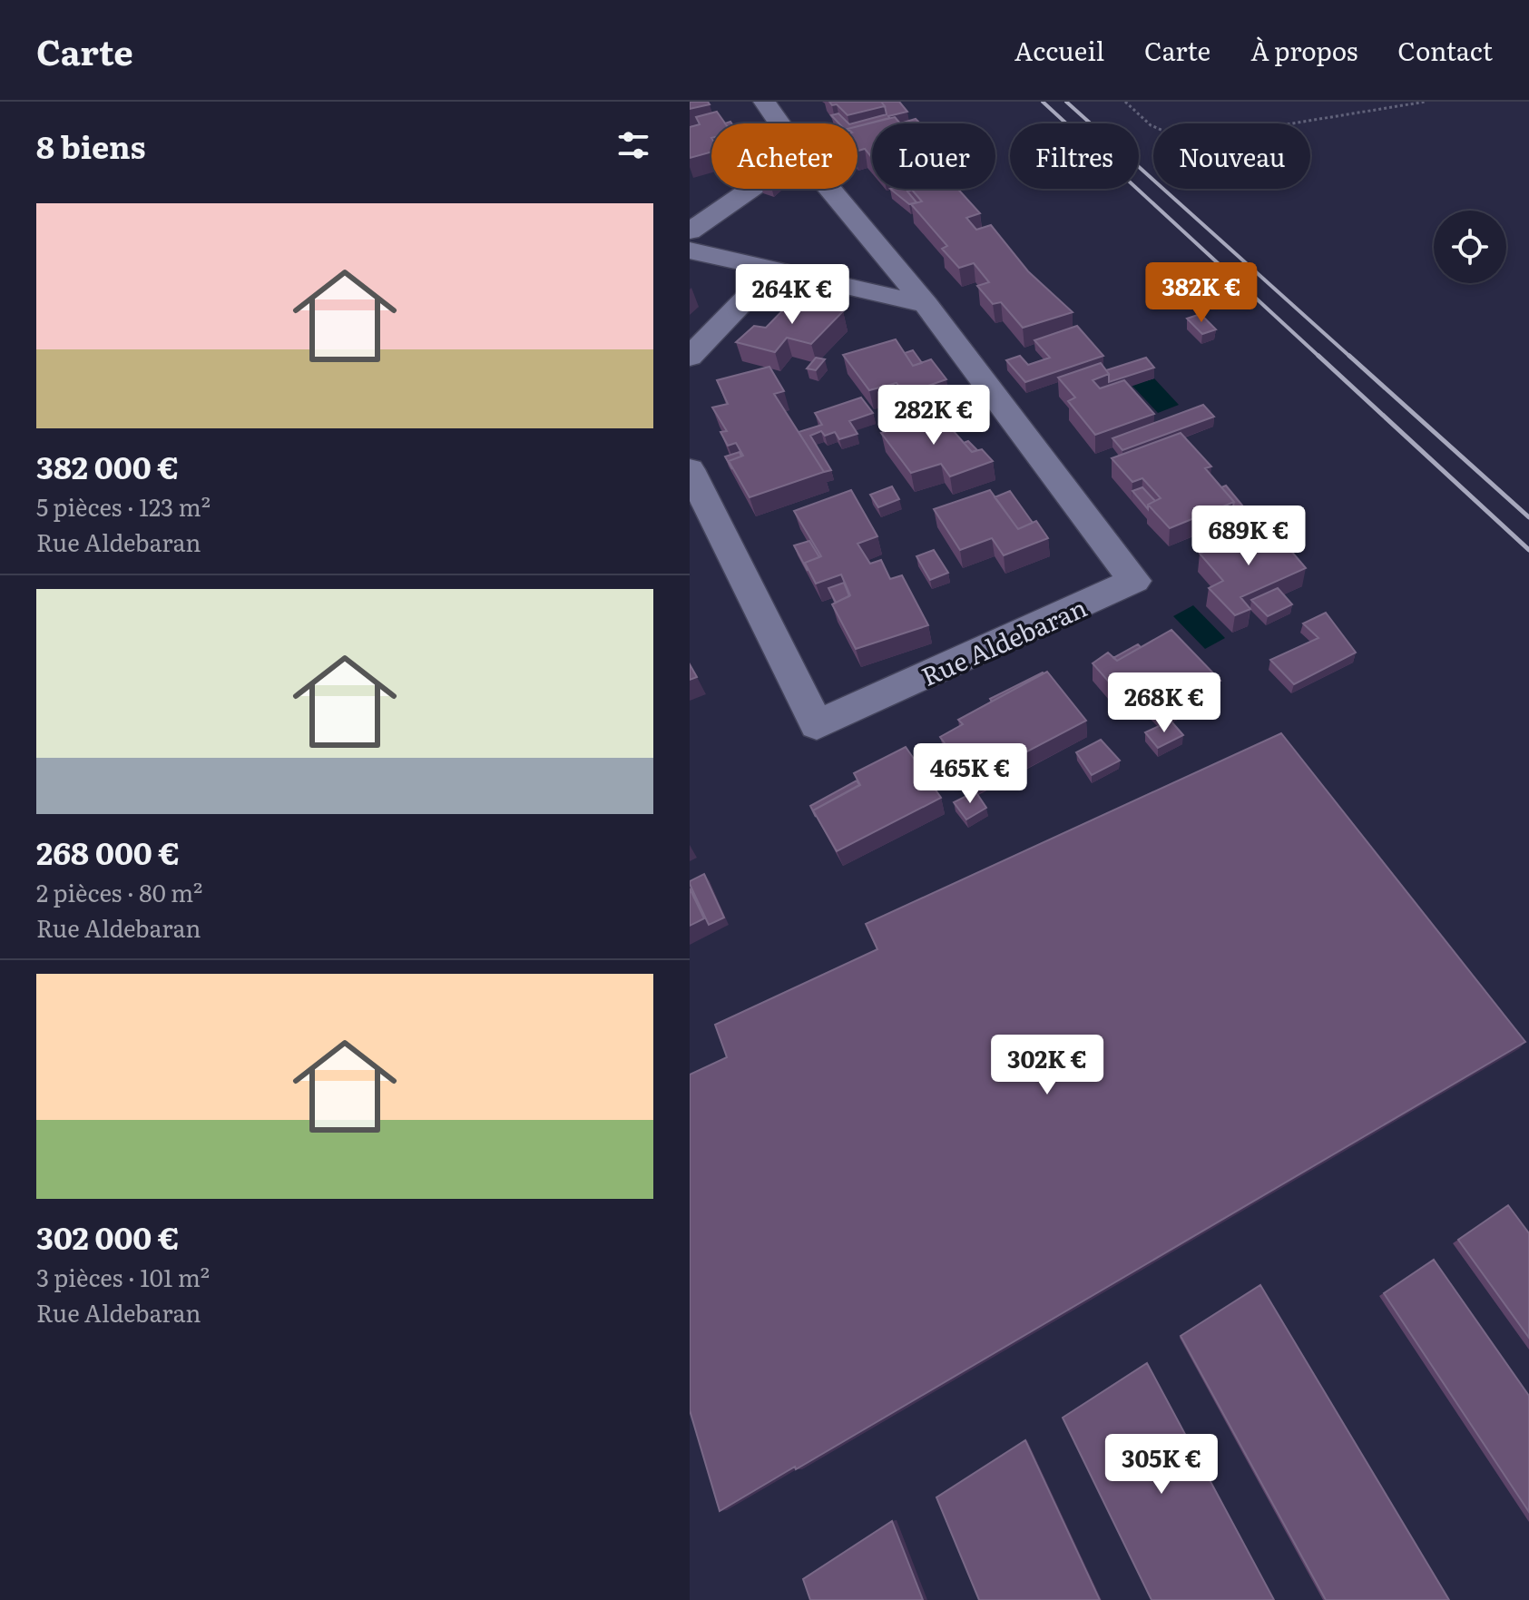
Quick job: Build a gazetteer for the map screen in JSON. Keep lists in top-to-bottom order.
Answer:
{
  "streets": {
    "street": ["Rue Aldebaran"]
  },
  "page": {
    "header": "Carte",
    "nav": [
      "Accueil",
      "Carte",
      "À propos",
      "Contact"
    ],
    "heading": "8 biens",
    "chip": [
      "Acheter",
      "Louer",
      "Filtres",
      "Nouveau"
    ],
    "list": [
      {
        "name": "382 000 €",
        "note": "5 pièces · 123 m² · Rue Aldebaran"
      },
      {
        "name": "268 000 €",
        "note": "2 pièces · 80 m² · Rue Aldebaran"
      },
      {
        "name": "302 000 €",
        "note": "3 pièces · 101 m² · Rue Aldebaran"
      }
    ],
    "price": [
      "382K €",
      "264K €",
      "282K €",
      "689K €",
      "268K €",
      "465K €",
      "302K €",
      "305K €"
    ]
  }
}
